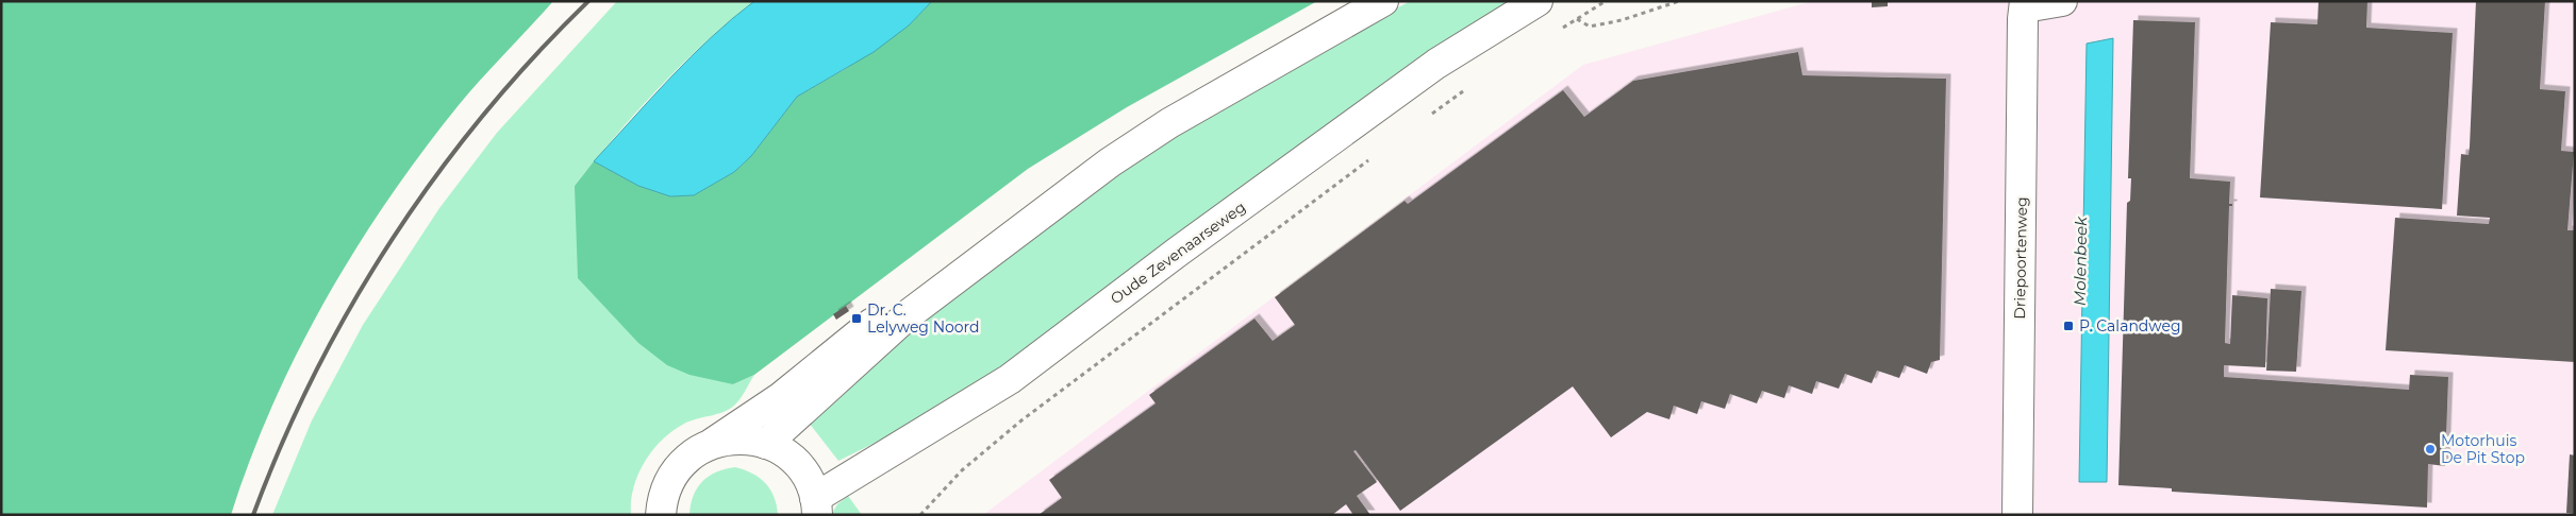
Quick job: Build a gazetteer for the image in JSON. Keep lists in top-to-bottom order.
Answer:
{
  "streets": {
    "street": ["Oude Zevenaarseweg", "Driepoortenweg"]
  },
  "water": ["Molenbeek"],
  "places": {
    "transit": ["Dr. C. Lelyweg Noord", "P. Calandweg"],
    "other": ["Motorhuis De Pit Stop"]
  }
}
